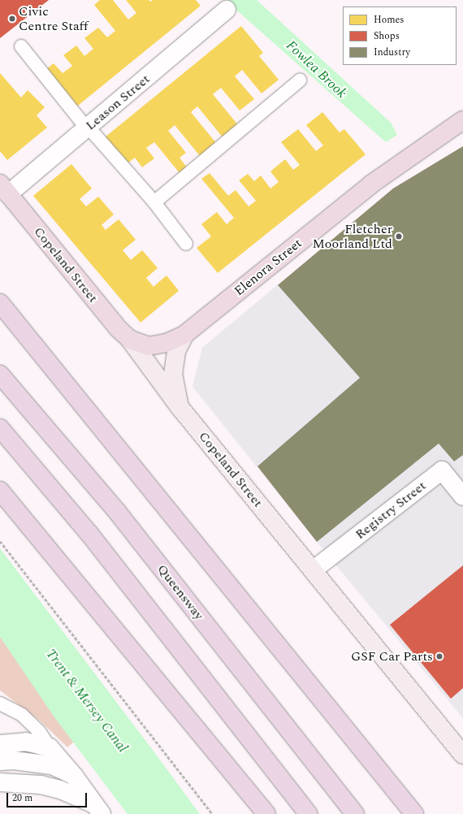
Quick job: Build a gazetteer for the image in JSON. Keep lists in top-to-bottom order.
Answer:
{
  "streets": {
    "highway": ["Queensway"],
    "main road": ["Copeland Street", "Elenora Street"],
    "street": ["Leason Street", "Registry Street"]
  },
  "crossings": [
    ["Leason Street", "Copeland Street"],
    ["Copeland Street", "Elenora Street"],
    ["Copeland Street", "Registry Street"]
  ],
  "water": ["Fowlea Brook", "Trent & Mersey Canal"],
  "places": ["Civic Centre Staff", "Fletcher Moorland Ltd", "GSF Car Parts"],
  "legend": ["Homes", "Shops", "Industry"],
  "scale_bar": "20 m"
}
